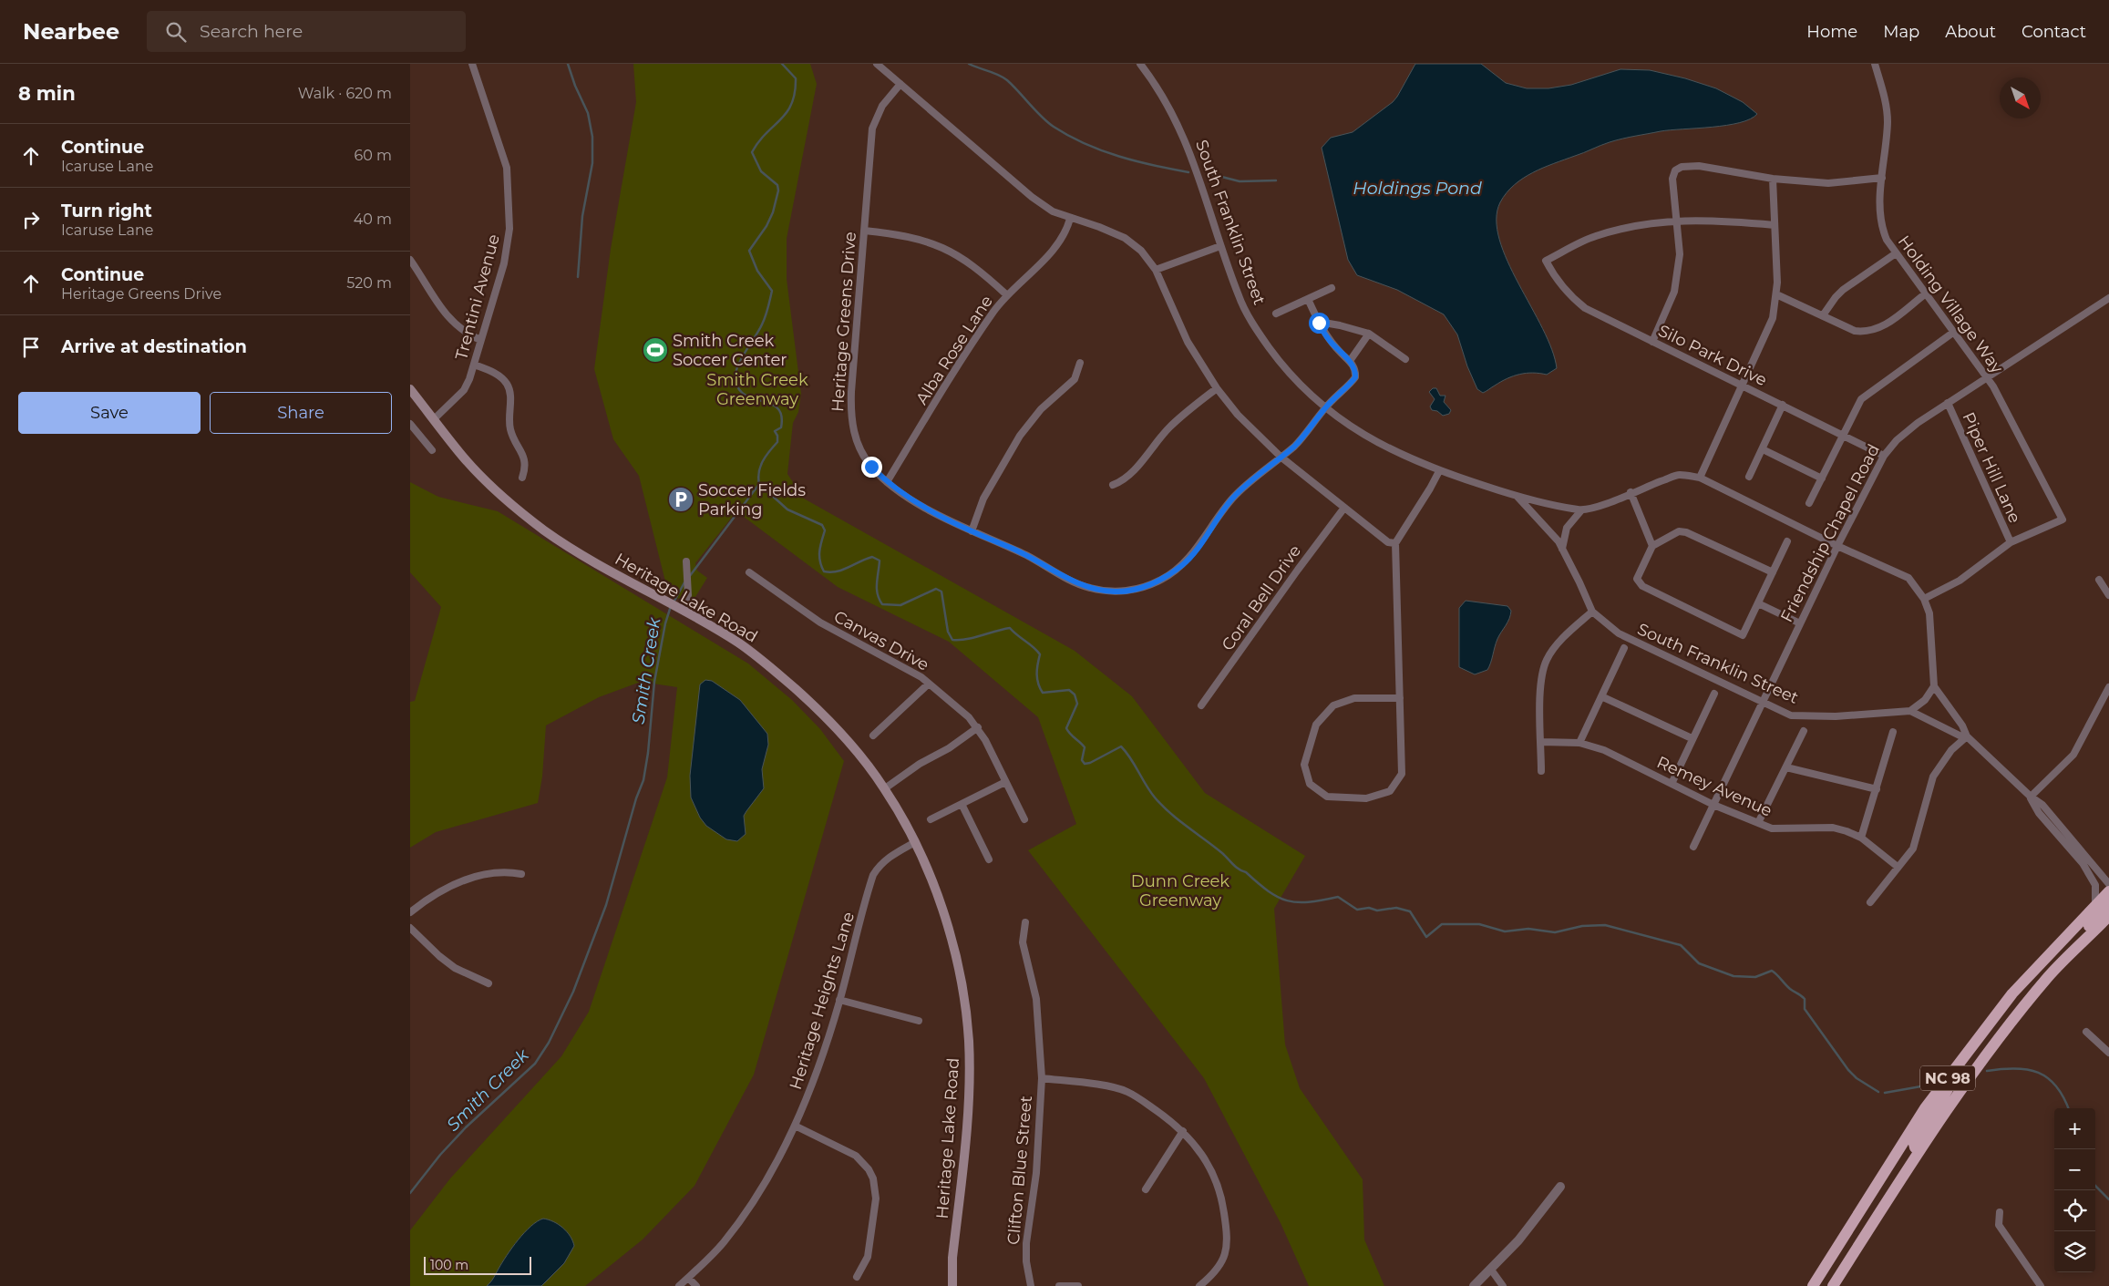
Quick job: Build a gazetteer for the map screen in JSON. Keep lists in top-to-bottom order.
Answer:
{
  "streets": {
    "highway": ["NC 98"],
    "main road": ["Heritage Lake Road"],
    "street": [
      "South Franklin Street",
      "Trentini Avenue",
      "Holding Village Way",
      "Heritage Greens Drive",
      "Alba Rose Lane",
      "Silo Park Drive",
      "Piper Hill Lane",
      "Friendship Chapel Road",
      "Coral Bell Drive",
      "Canvas Drive",
      "Remey Avenue",
      "Heritage Heights Lane",
      "Clifton Blue Street"
    ]
  },
  "crossings": [
    ["South Franklin Street", "Heritage Greens Drive"],
    ["South Franklin Street", "Friendship Chapel Road"],
    ["Trentini Avenue", "Heritage Lake Road"],
    ["Holding Village Way", "Piper Hill Lane"],
    ["Holding Village Way", "Friendship Chapel Road"],
    ["Heritage Greens Drive", "Alba Rose Lane"],
    ["Silo Park Drive", "Friendship Chapel Road"],
    ["Piper Hill Lane", "Friendship Chapel Road"],
    ["Friendship Chapel Road", "Remey Avenue"],
    ["Heritage Lake Road", "Heritage Heights Lane"]
  ],
  "water": ["Holdings Pond", "Smith Creek"],
  "parks": ["Smith Creek Greenway", "Dunn Creek Greenway"],
  "places": {
    "sports": ["Smith Creek Soccer Center"],
    "parking": ["Soccer Fields Parking"]
  },
  "scale_bar": "100 m",
  "north": "bottom right",
  "page": {
    "header": "Nearbee",
    "search": "Search here",
    "nav": [
      "Home",
      "Map",
      "About",
      "Contact"
    ],
    "heading": ["8 min", "Walk · 620 m"],
    "list": [
      ["Continue", "Icaruse Lane", "60 m"],
      ["Turn right", "Icaruse Lane", "40 m"],
      ["Continue", "Heritage Greens Drive", "520 m"],
      "Arrive at destination"
    ],
    "buttons": ["Save", "Share"],
    "map_buttons": ["+", "−"],
    "scale": "100 m"
  }
}
